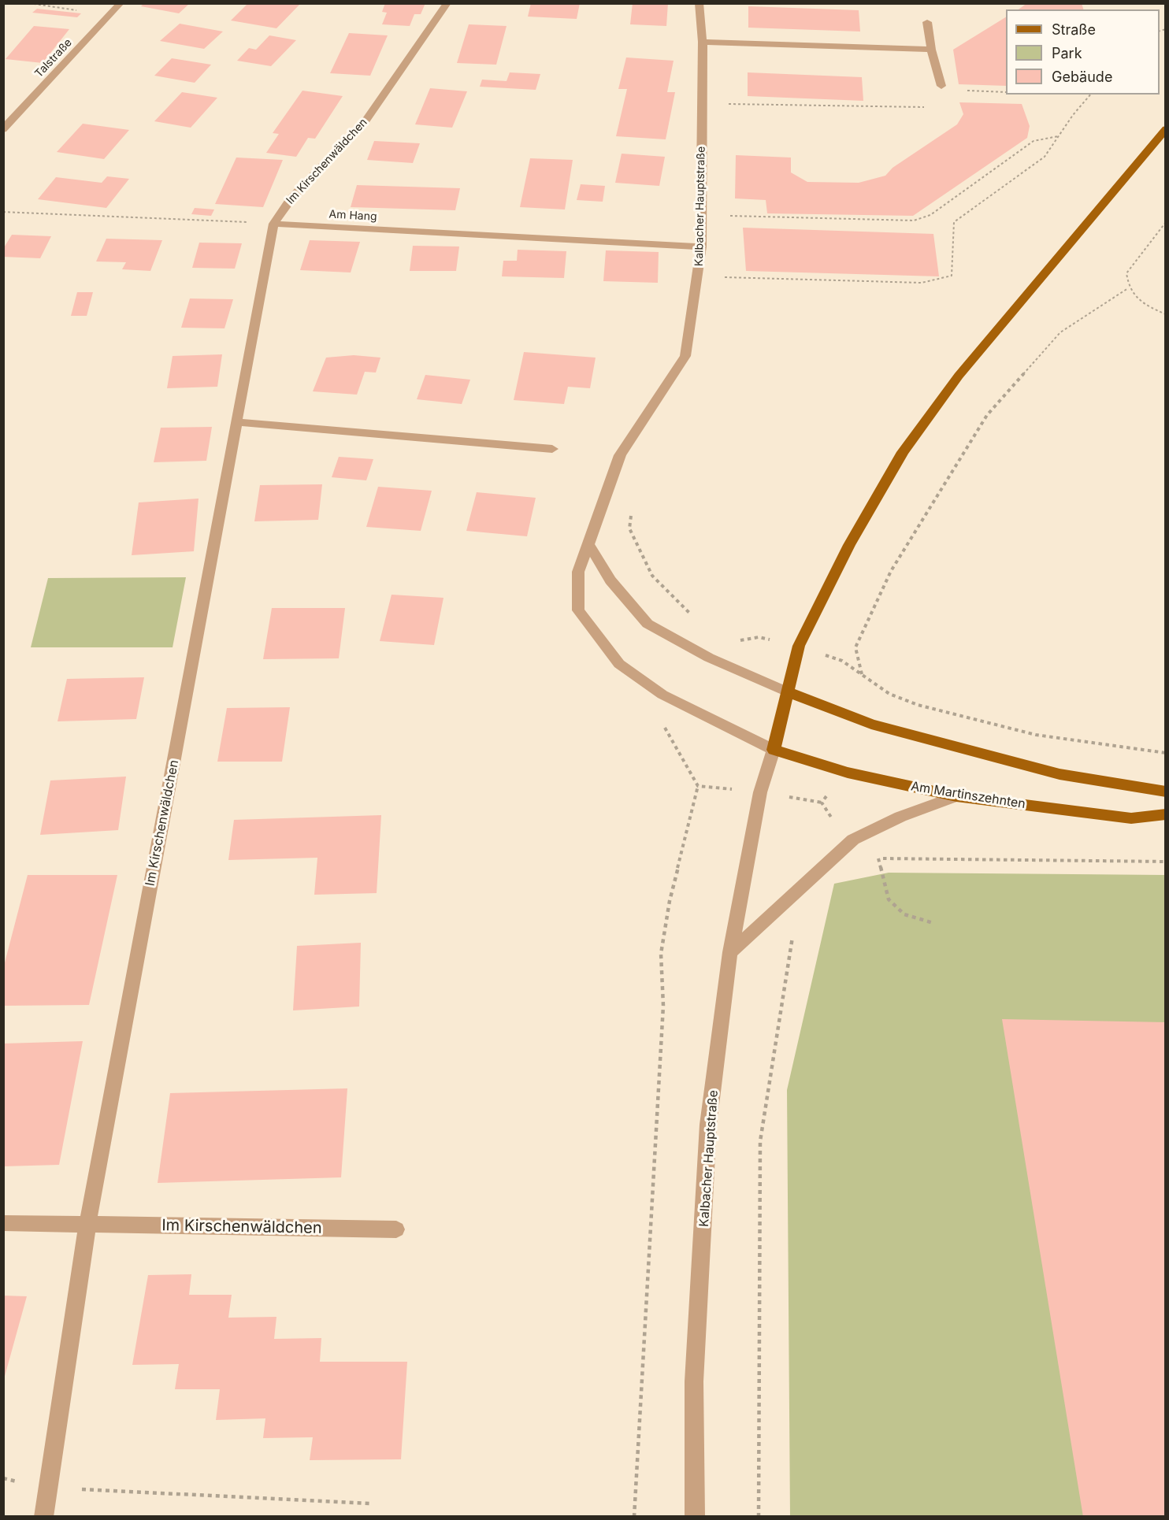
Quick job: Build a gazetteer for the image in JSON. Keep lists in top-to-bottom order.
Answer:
{
  "streets": {
    "main road": ["Kalbacher Hauptstraße", "Am Martinszehnten"],
    "street": ["Talstraße", "Im Kirschenwäldchen", "Am Hang"]
  },
  "crossings": [
    ["Im Kirschenwäldchen", "Am Hang"],
    ["Kalbacher Hauptstraße", "Am Hang"],
    ["Kalbacher Hauptstraße", "Am Martinszehnten"]
  ],
  "legend": ["Straße", "Park", "Gebäude"]
}
